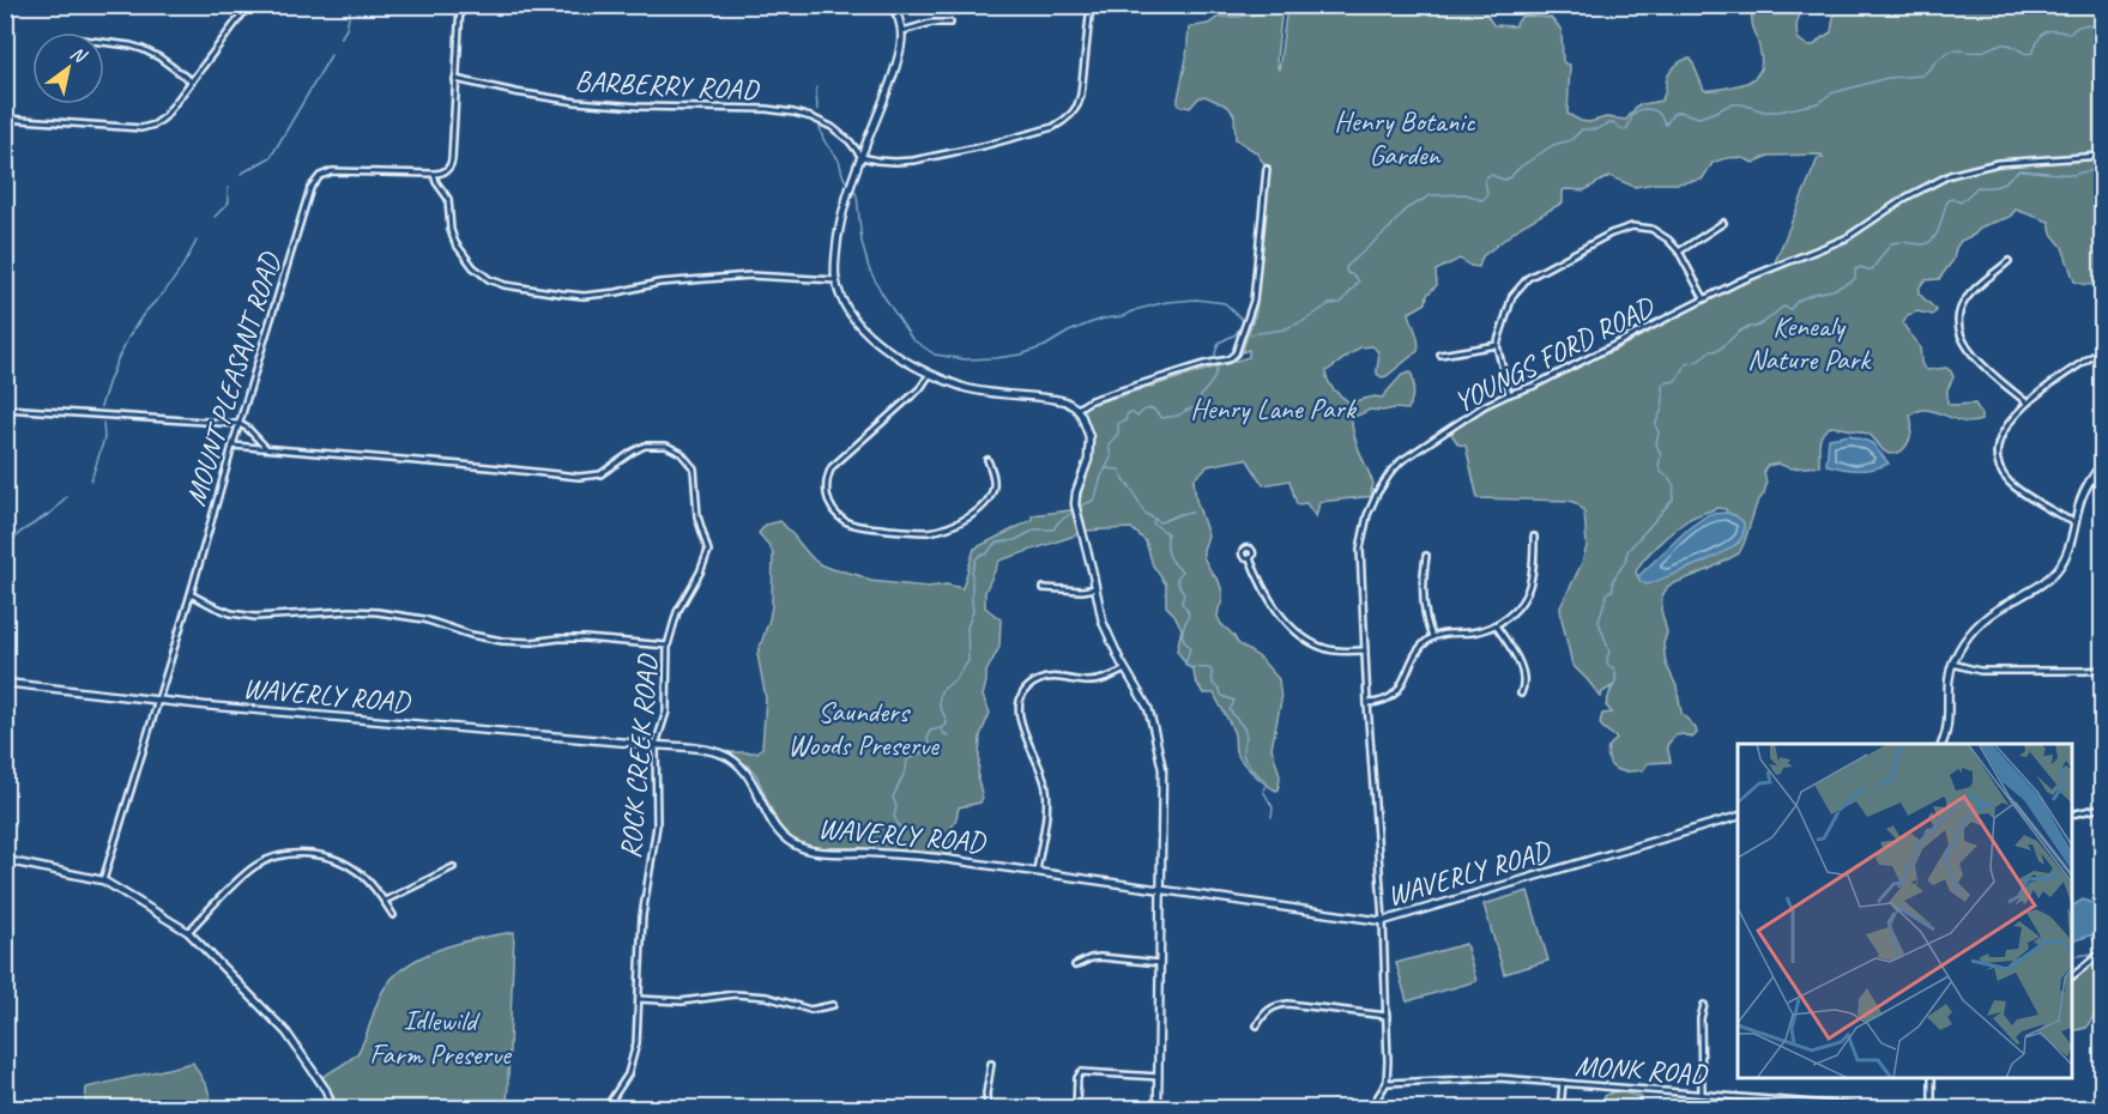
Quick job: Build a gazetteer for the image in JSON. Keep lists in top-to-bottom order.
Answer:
{
  "streets": {
    "street": [
      "BARBERRY ROAD",
      "YOUNGS FORD ROAD",
      "MOUNT PLEASANT ROAD",
      "WAVERLY ROAD",
      "ROCK CREEK ROAD",
      "MONK ROAD"
    ]
  },
  "crossings": [
    ["YOUNGS FORD ROAD", "WAVERLY ROAD"],
    ["YOUNGS FORD ROAD", "MONK ROAD"],
    ["MOUNT PLEASANT ROAD", "WAVERLY ROAD"],
    ["MOUNT PLEASANT ROAD", "ROCK CREEK ROAD"],
    ["WAVERLY ROAD", "ROCK CREEK ROAD"]
  ],
  "parks": [
    "Henry Botanic Garden",
    "Kenealy Nature Park",
    "Henry Lane Park",
    "Saunders Woods Preserve",
    "Idlewild Farm Preserve"
  ],
  "north": "top right"
}
